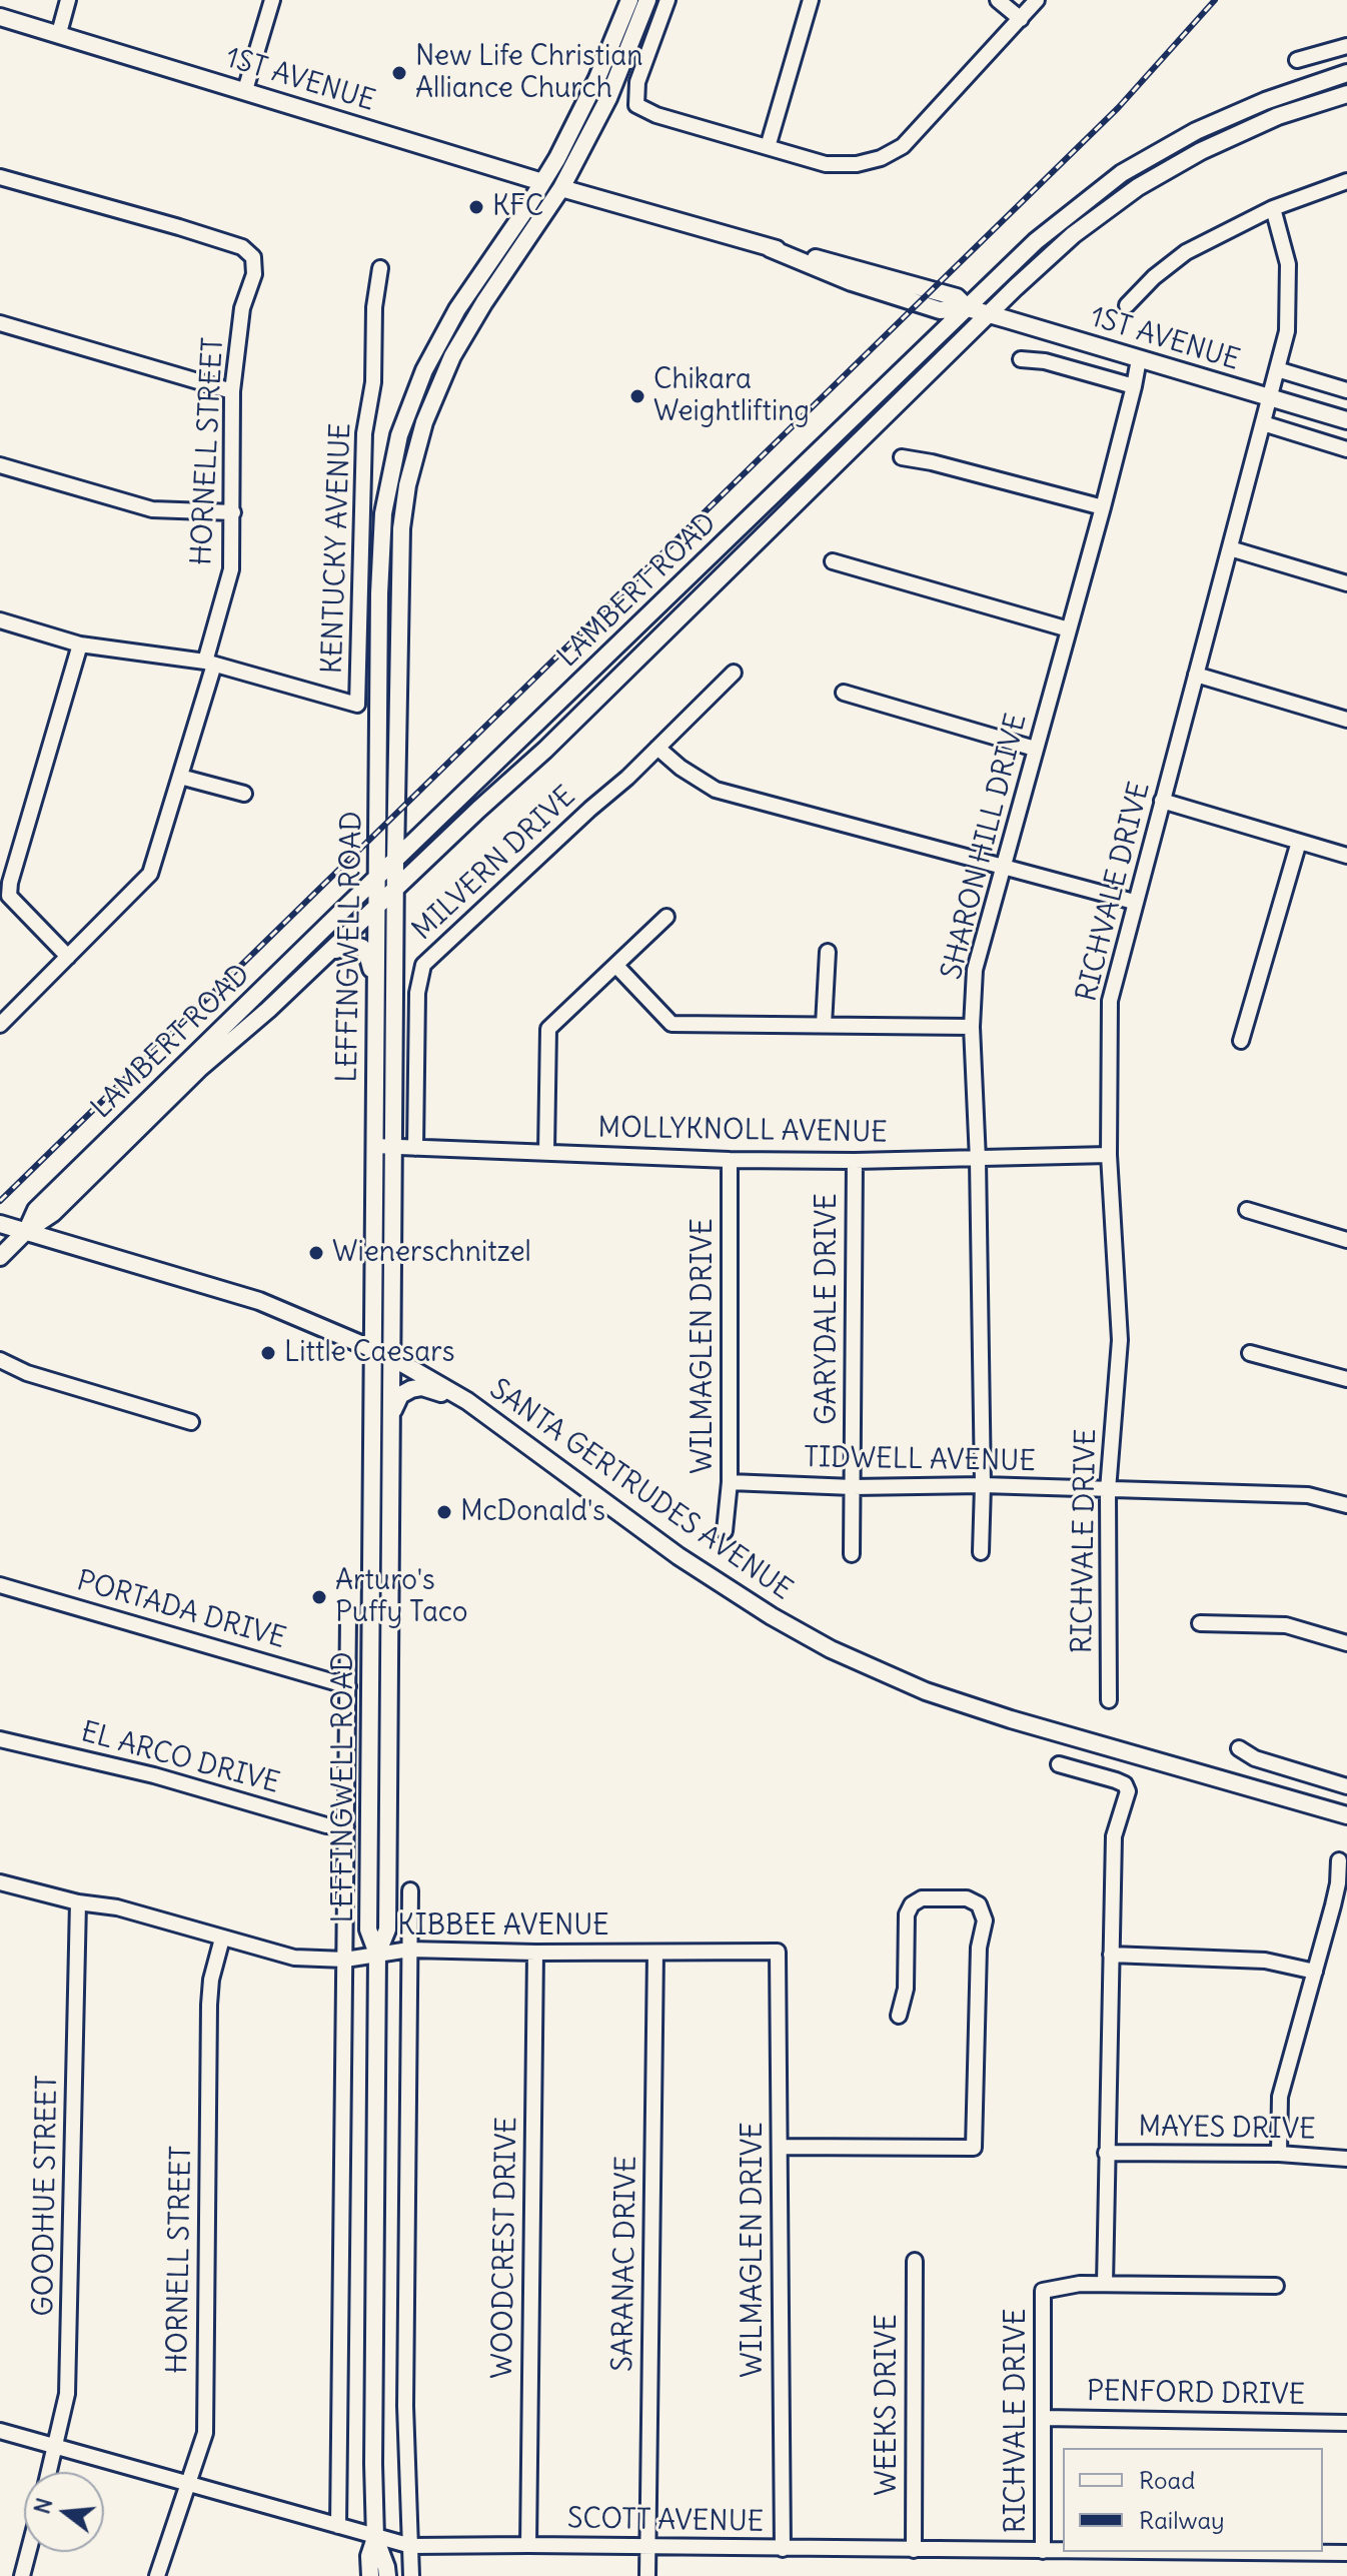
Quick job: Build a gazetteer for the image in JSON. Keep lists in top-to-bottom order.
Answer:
{
  "streets": {
    "main road": [
      "1ST AVENUE",
      "LAMBERT ROAD",
      "LEFFINGWELL ROAD",
      "SANTA GERTRUDES AVENUE"
    ],
    "street": [
      "HORNELL STREET",
      "KENTUCKY AVENUE",
      "SHARON HILL DRIVE",
      "MILVERN DRIVE",
      "RICHVALE DRIVE",
      "MOLLYKNOLL AVENUE",
      "GARYDALE DRIVE",
      "WILMAGLEN DRIVE",
      "TIDWELL AVENUE",
      "PORTADA DRIVE",
      "EL ARCO DRIVE",
      "KIBBEE AVENUE",
      "MAYES DRIVE",
      "GOODHUE STREET",
      "WOODCREST DRIVE",
      "SARANAC DRIVE",
      "PENFORD DRIVE",
      "WEEKS DRIVE",
      "SCOTT AVENUE"
    ]
  },
  "crossings": [
    ["1ST AVENUE", "LAMBERT ROAD"],
    ["1ST AVENUE", "SHARON HILL DRIVE"],
    ["1ST AVENUE", "RICHVALE DRIVE"],
    ["1ST AVENUE", "LEFFINGWELL ROAD"],
    ["HORNELL STREET", "KENTUCKY AVENUE"],
    ["HORNELL STREET", "KIBBEE AVENUE"],
    ["HORNELL STREET", "SCOTT AVENUE"],
    ["LAMBERT ROAD", "LEFFINGWELL ROAD"],
    ["LAMBERT ROAD", "SANTA GERTRUDES AVENUE"],
    ["SHARON HILL DRIVE", "MOLLYKNOLL AVENUE"],
    ["SHARON HILL DRIVE", "TIDWELL AVENUE"],
    ["MILVERN DRIVE", "MOLLYKNOLL AVENUE"],
    ["RICHVALE DRIVE", "MOLLYKNOLL AVENUE"],
    ["RICHVALE DRIVE", "TIDWELL AVENUE"],
    ["RICHVALE DRIVE", "PENFORD DRIVE"],
    ["RICHVALE DRIVE", "SCOTT AVENUE"],
    ["LEFFINGWELL ROAD", "MOLLYKNOLL AVENUE"],
    ["LEFFINGWELL ROAD", "SANTA GERTRUDES AVENUE"],
    ["LEFFINGWELL ROAD", "PORTADA DRIVE"],
    ["LEFFINGWELL ROAD", "EL ARCO DRIVE"],
    ["LEFFINGWELL ROAD", "KIBBEE AVENUE"],
    ["LEFFINGWELL ROAD", "SCOTT AVENUE"],
    ["MOLLYKNOLL AVENUE", "GARYDALE DRIVE"],
    ["MOLLYKNOLL AVENUE", "WILMAGLEN DRIVE"],
    ["GARYDALE DRIVE", "TIDWELL AVENUE"],
    ["WILMAGLEN DRIVE", "TIDWELL AVENUE"],
    ["WILMAGLEN DRIVE", "KIBBEE AVENUE"],
    ["WILMAGLEN DRIVE", "SCOTT AVENUE"],
    ["KIBBEE AVENUE", "GOODHUE STREET"],
    ["KIBBEE AVENUE", "WOODCREST DRIVE"],
    ["KIBBEE AVENUE", "SARANAC DRIVE"],
    ["GOODHUE STREET", "SCOTT AVENUE"],
    ["WOODCREST DRIVE", "SCOTT AVENUE"],
    ["SARANAC DRIVE", "SCOTT AVENUE"],
    ["WEEKS DRIVE", "SCOTT AVENUE"]
  ],
  "places": [
    "New Life Christian Alliance Church",
    "KFC",
    "Chikara Weightlifting",
    "Wienerschnitzel",
    "Little Caesars",
    "McDonald's",
    "Arturo's Puffy Taco"
  ],
  "legend": ["Road", "Railway"],
  "north": "left"
}
